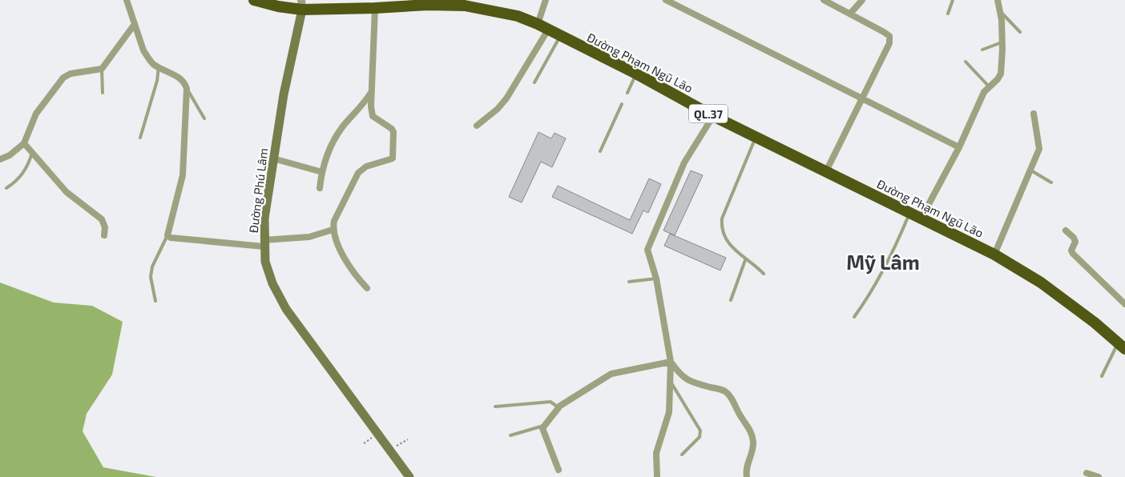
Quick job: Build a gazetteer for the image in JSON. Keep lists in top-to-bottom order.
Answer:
{
  "streets": {
    "highway": ["Đường Phạm Ngũ Lão", "QL.37"],
    "main road": ["Đường Phú Lâm"]
  },
  "crossings": [
    ["Đường Phạm Ngũ Lão", "Đường Phú Lâm"]
  ],
  "districts": ["Mỹ Lâm"]
}
